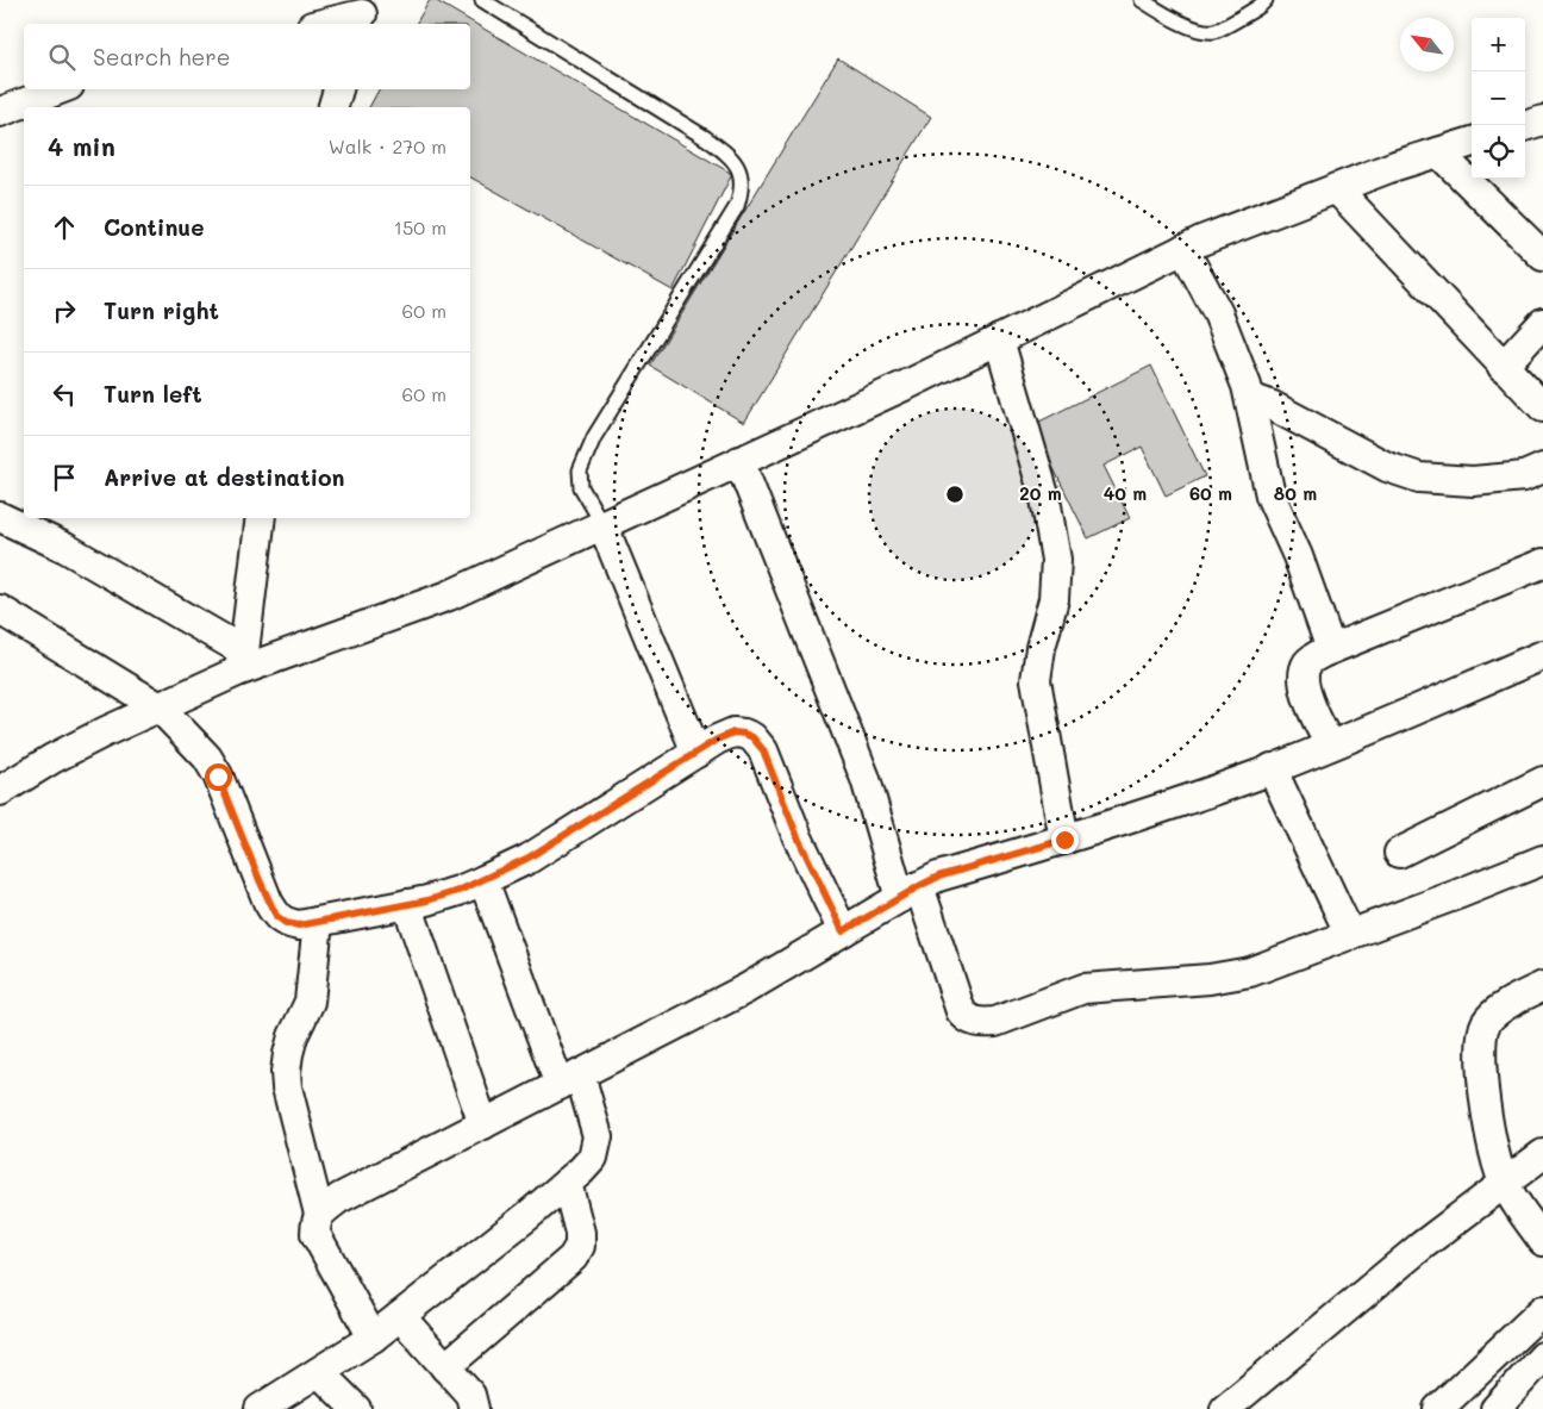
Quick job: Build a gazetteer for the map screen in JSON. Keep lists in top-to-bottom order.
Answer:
{
  "north": "top left",
  "page": {
    "map_buttons": ["+", "−"],
    "search": "Search here",
    "heading": ["4 min", "Walk · 270 m"],
    "list": [
      ["Continue", "150 m"],
      ["Turn right", "60 m"],
      ["Turn left", "60 m"],
      "Arrive at destination"
    ]
  },
  "rings": [
    "20 m",
    "40 m",
    "60 m",
    "80 m"
  ]
}
